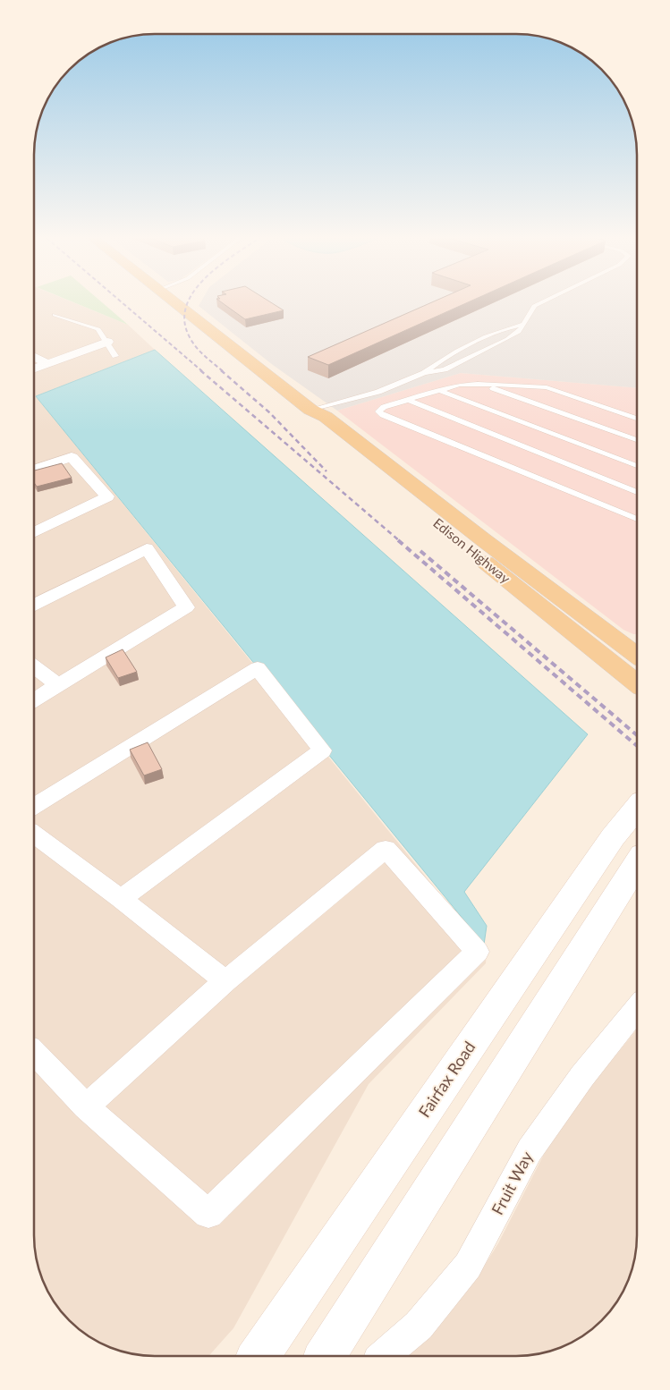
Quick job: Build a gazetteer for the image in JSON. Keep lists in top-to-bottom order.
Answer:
{
  "streets": {
    "main road": ["Edison Highway", "Fairfax Road"],
    "street": ["Fruit Way"]
  }
}
